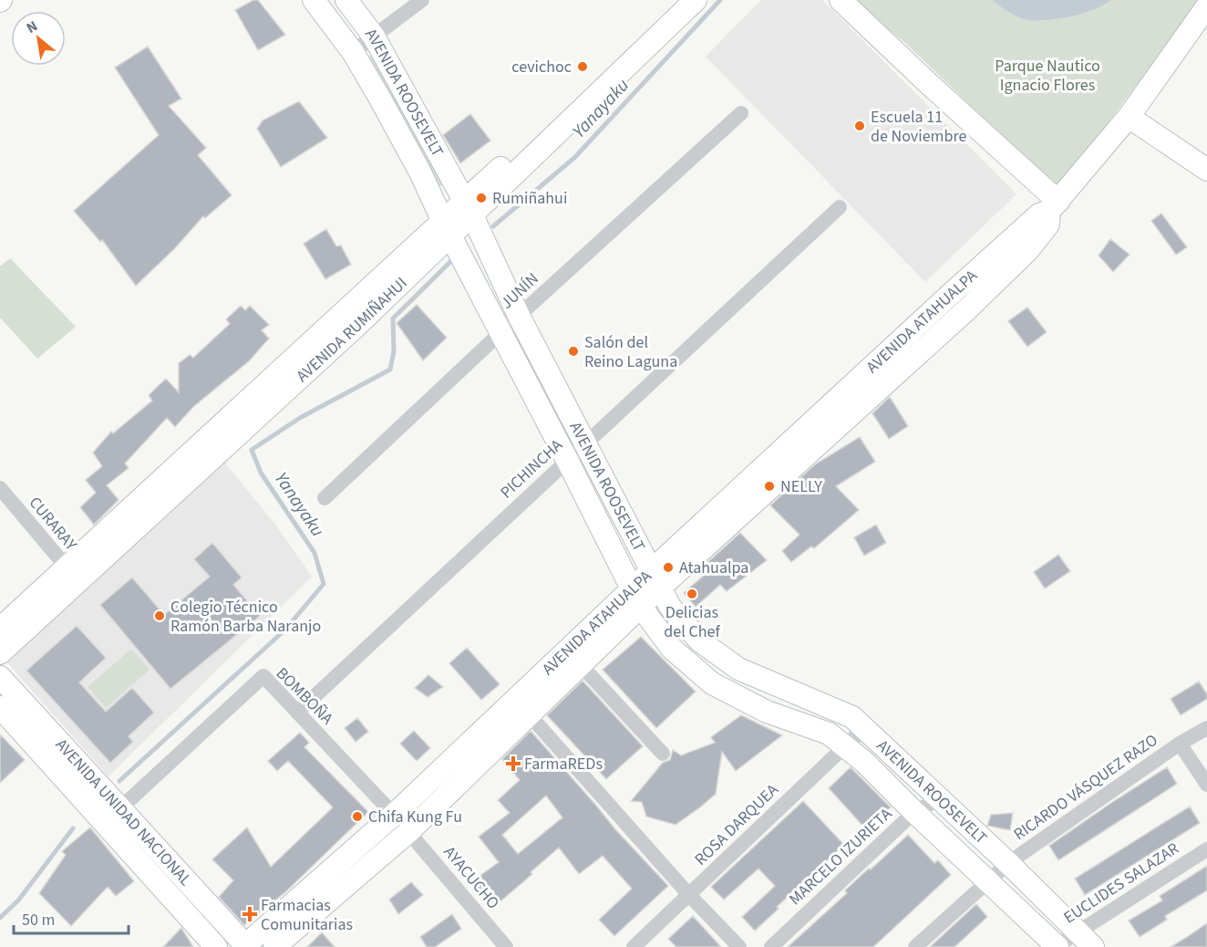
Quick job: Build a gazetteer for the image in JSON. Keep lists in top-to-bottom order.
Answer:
{
  "streets": {
    "street": [
      "AVENIDA ROOSEVELT",
      "JUNÍN",
      "AVENIDA ATAHUALPA",
      "AVENIDA RUMIÑAHUI",
      "PICHINCHA",
      "CURARAY",
      "BOMBOÑA",
      "RICARDO VÁSQUEZ RAZO",
      "AVENIDA UNIDAD NACIONAL",
      "ROSA DARQUEA",
      "MARCELO IZURIETA",
      "AYACUCHO",
      "EUCLIDES SALAZAR"
    ]
  },
  "crossings": [
    ["AVENIDA ROOSEVELT", "JUNÍN"],
    ["AVENIDA ROOSEVELT", "AVENIDA ATAHUALPA"],
    ["AVENIDA ROOSEVELT", "AVENIDA RUMIÑAHUI"],
    ["AVENIDA ROOSEVELT", "PICHINCHA"],
    ["AVENIDA ROOSEVELT", "RICARDO VÁSQUEZ RAZO"],
    ["AVENIDA ROOSEVELT", "ROSA DARQUEA"],
    ["AVENIDA ROOSEVELT", "MARCELO IZURIETA"],
    ["AVENIDA ROOSEVELT", "EUCLIDES SALAZAR"],
    ["AVENIDA ATAHUALPA", "BOMBOÑA"],
    ["AVENIDA ATAHUALPA", "AVENIDA UNIDAD NACIONAL"],
    ["AVENIDA ATAHUALPA", "AYACUCHO"],
    ["AVENIDA RUMIÑAHUI", "CURARAY"],
    ["PICHINCHA", "BOMBOÑA"],
    ["BOMBOÑA", "AVENIDA UNIDAD NACIONAL"],
    ["BOMBOÑA", "AYACUCHO"]
  ],
  "water": ["Yanayaku"],
  "parks": ["Parque Nautico Ignacio Flores"],
  "places": {
    "other": [
      "cevichoc",
      "Escuela 11 de Noviembre",
      "Rumiñahui",
      "Salón del Reino Laguna",
      "NELLY",
      "Atahualpa",
      "Delicias del Chef",
      "Colegio Técnico Ramón Barba Naranjo",
      "Chifa Kung Fu"
    ],
    "health": ["FarmaREDs", "Farmacias Comunitarias"]
  },
  "scale_bar": "50 m",
  "north": "top left"
}
